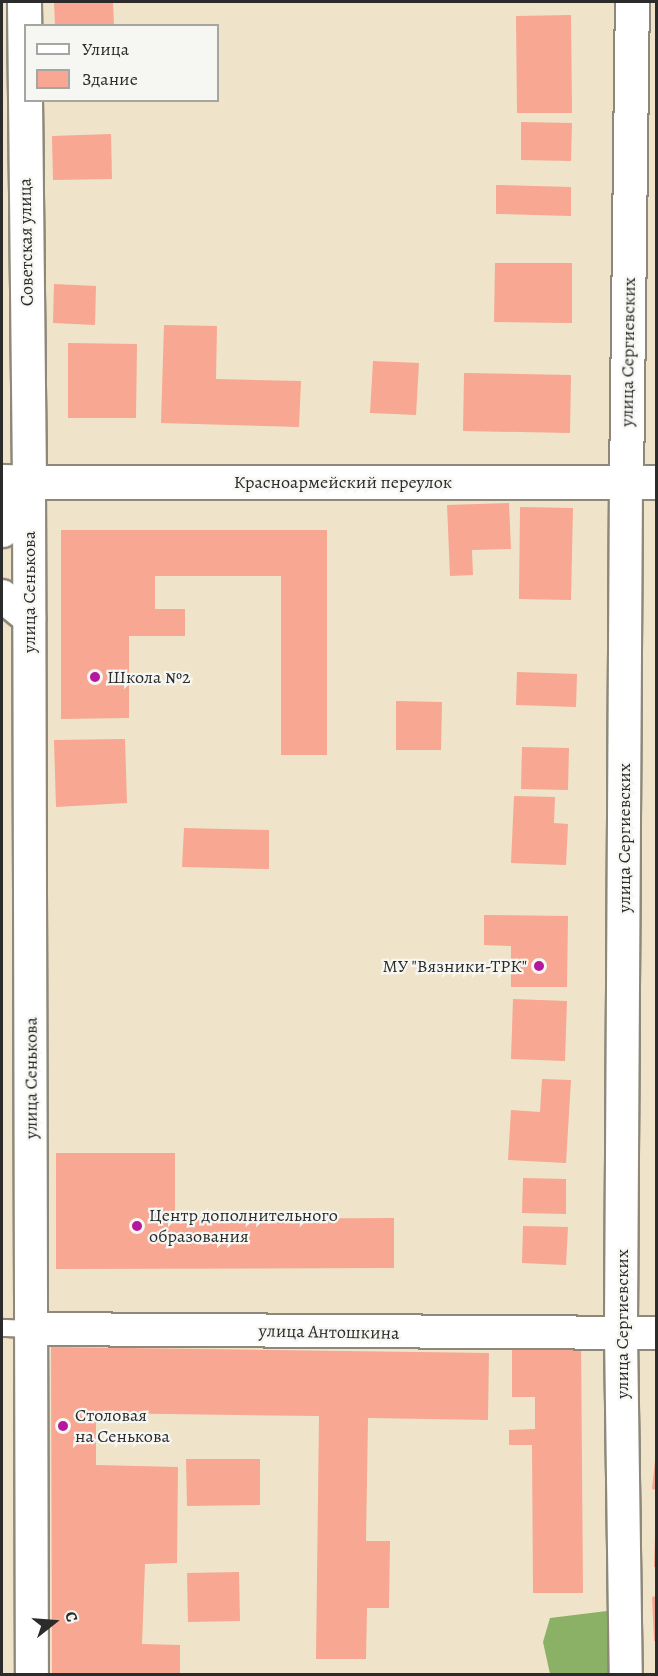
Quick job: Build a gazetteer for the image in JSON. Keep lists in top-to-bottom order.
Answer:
{
  "streets": {
    "street": [
      "Советская улица",
      "улица Сергиевских",
      "Красноармейский переулок",
      "улица Сенькова",
      "улица Антошкина"
    ]
  },
  "crossings": [
    ["Советская улица", "Красноармейский переулок"],
    ["Советская улица", "улица Сенькова"],
    ["улица Сергиевских", "Красноармейский переулок"],
    ["улица Сергиевских", "улица Антошкина"],
    ["Красноармейский переулок", "улица Сенькова"],
    ["улица Сенькова", "улица Антошкина"]
  ],
  "places": [
    "Школа №2",
    "МУ \"Вязники-ТРК\"",
    "Центр дополнительного образования",
    "Столовая на Сенькова"
  ],
  "legend": ["Улица", "Здание"],
  "north": "right"
}
